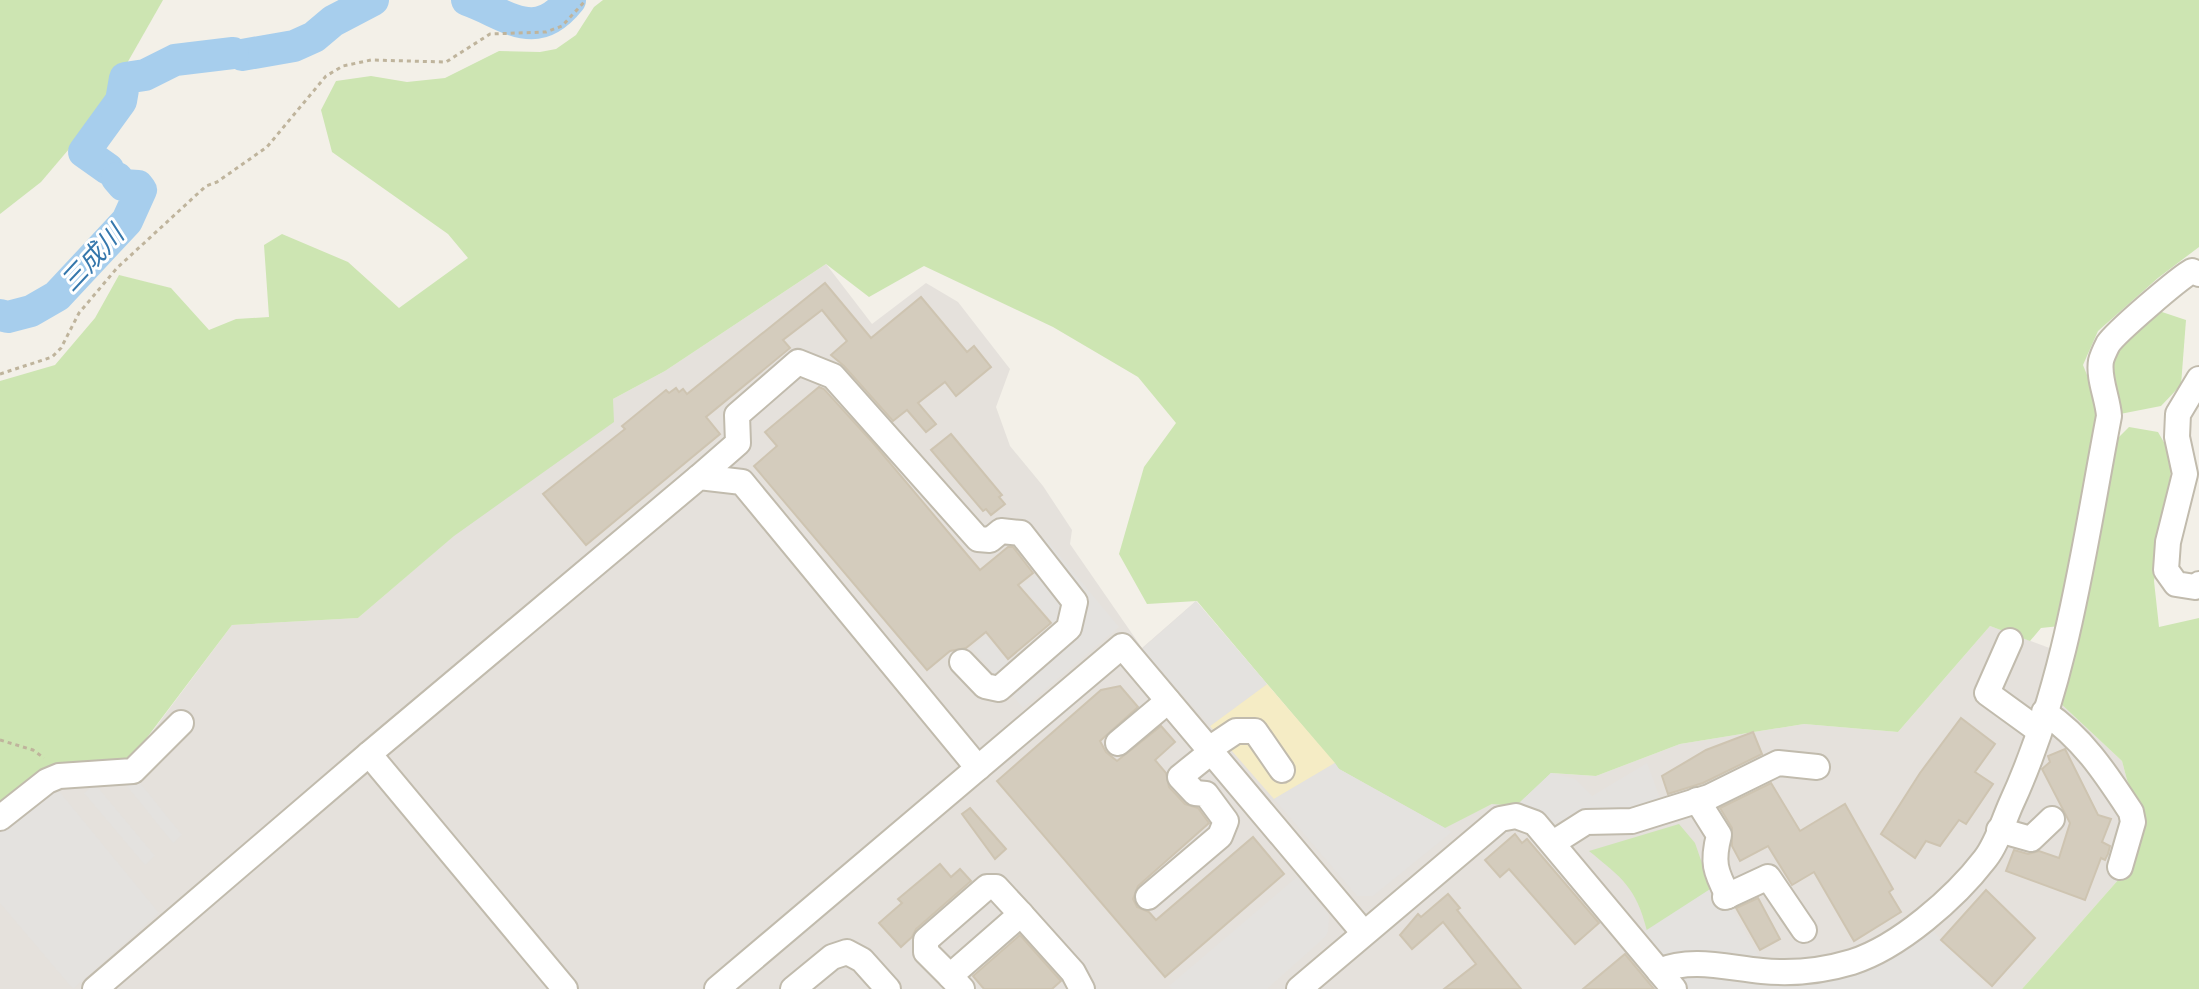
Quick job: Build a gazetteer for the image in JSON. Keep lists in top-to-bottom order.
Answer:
{
  "water": ["三成川"]
}
